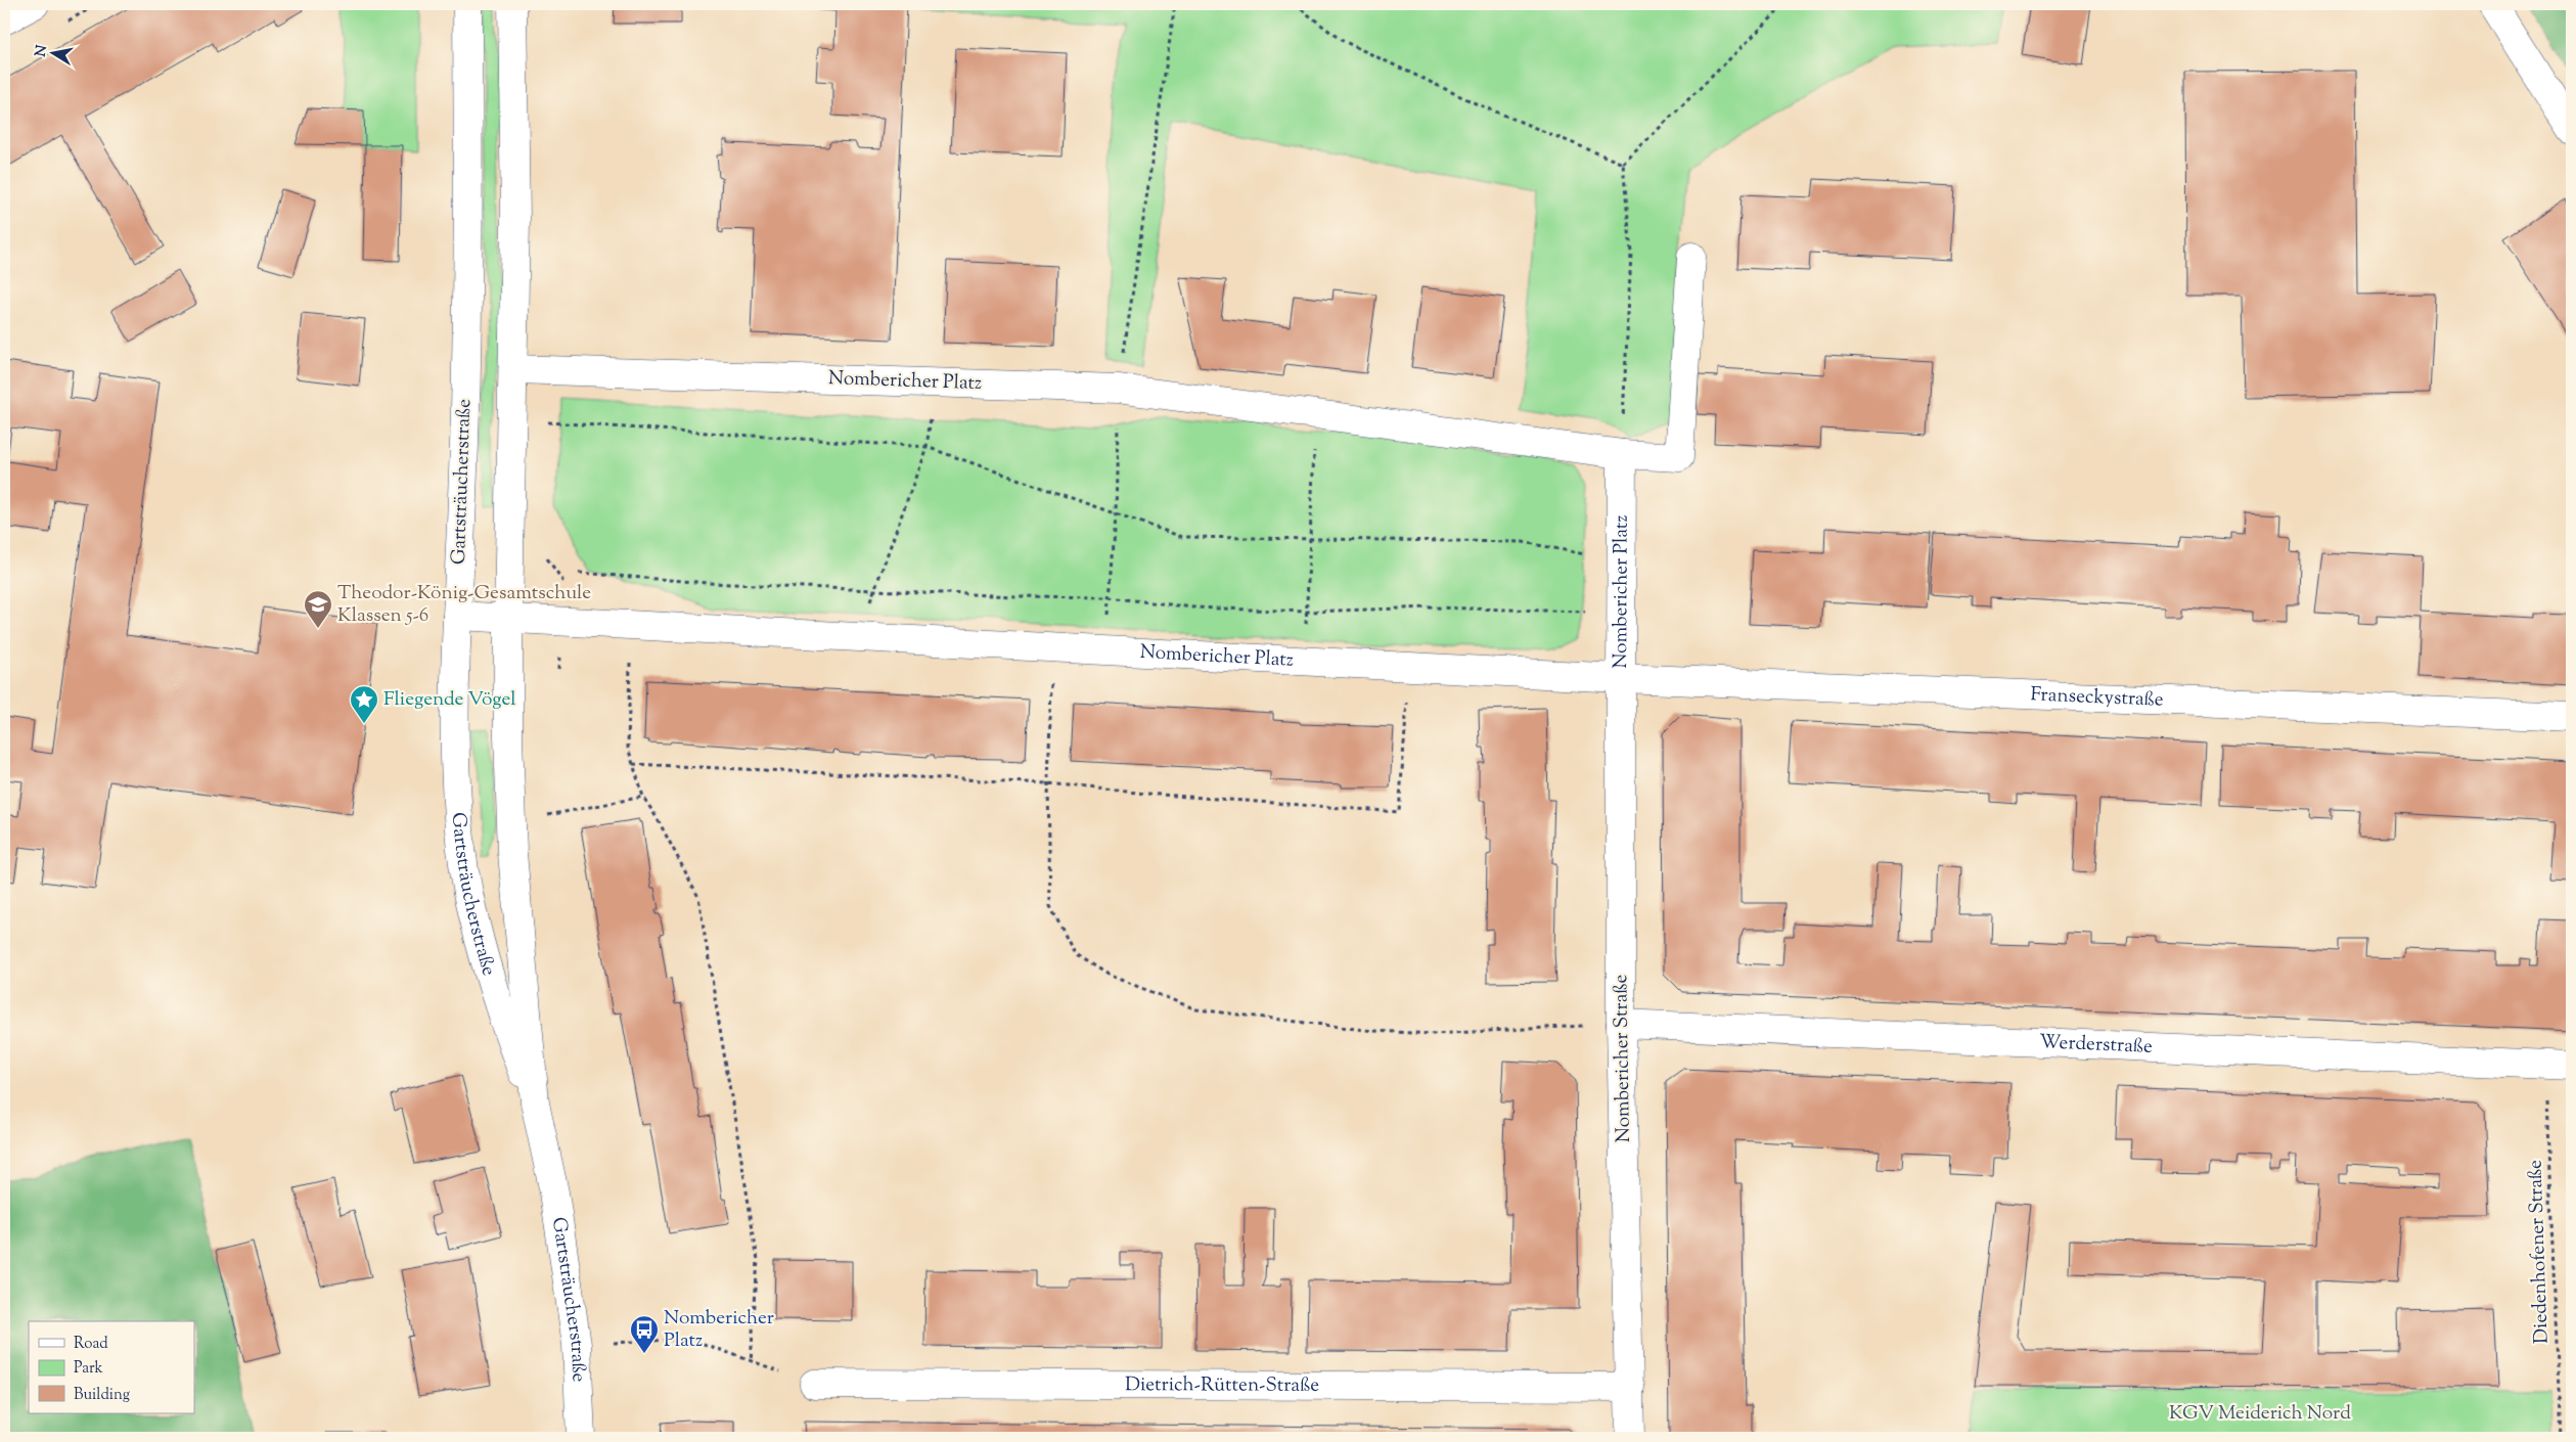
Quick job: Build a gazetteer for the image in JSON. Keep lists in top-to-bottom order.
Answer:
{
  "streets": {
    "street": [
      "Nombericher Platz",
      "Gartsträucherstraße",
      "Franseckystraße",
      "Werderstraße",
      "Nombericher Straße",
      "Dietrich-Rütten-Straße"
    ],
    "path": ["Diedenhofener Straße"]
  },
  "crossings": [
    ["Nombericher Platz", "Gartsträucherstraße"],
    ["Nombericher Platz", "Franseckystraße"],
    ["Nombericher Platz", "Nombericher Straße"],
    ["Franseckystraße", "Nombericher Straße"],
    ["Werderstraße", "Nombericher Straße"],
    ["Werderstraße", "Diedenhofener Straße"],
    ["Nombericher Straße", "Dietrich-Rütten-Straße"]
  ],
  "parks": ["KGV Meiderich Nord"],
  "places": {
    "school or university": ["Theodor-König-Gesamtschule Klassen 5-6"],
    "place": ["Fliegende Vögel"],
    "bus stop": ["Nombericher Platz"]
  },
  "legend": ["Road", "Park", "Building"],
  "north": "left"
}
